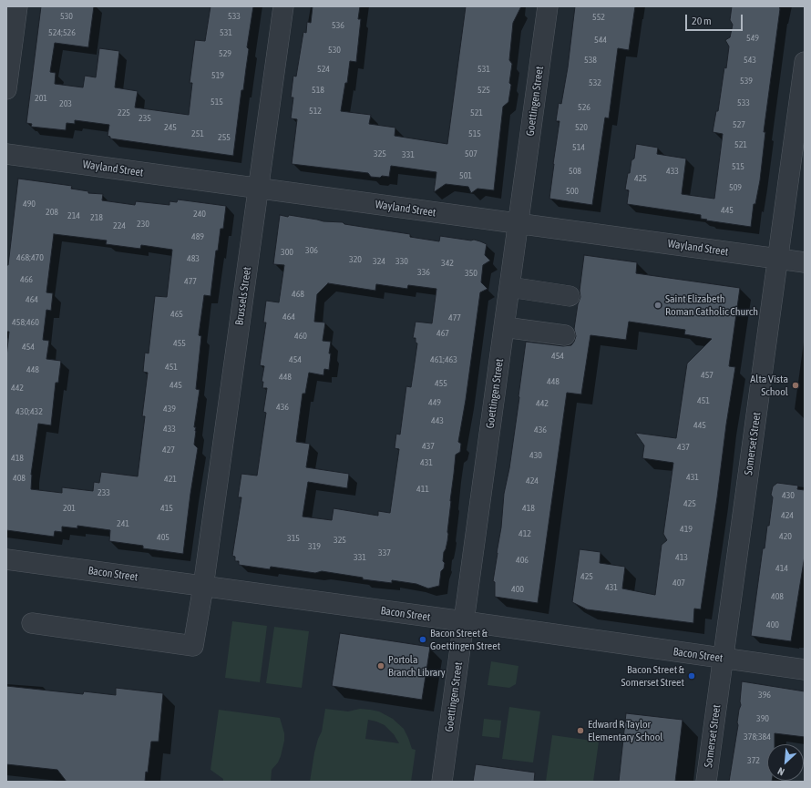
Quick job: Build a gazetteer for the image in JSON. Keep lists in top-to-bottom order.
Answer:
{
  "streets": {
    "street": [
      "Goettingen Street",
      "Wayland Street",
      "Brussels Street",
      "Somerset Street",
      "Bacon Street"
    ]
  },
  "crossings": [
    ["Goettingen Street", "Wayland Street"],
    ["Goettingen Street", "Bacon Street"],
    ["Wayland Street", "Brussels Street"],
    ["Wayland Street", "Somerset Street"],
    ["Brussels Street", "Bacon Street"],
    ["Somerset Street", "Bacon Street"]
  ],
  "places": [
    "Saint Elizabeth Roman Catholic Church",
    "Alta Vista School",
    "Bacon Street & Goettingen Street",
    "Portola Branch Library",
    "Bacon Street & Somerset Street",
    "Edward R Taylor Elementary School"
  ],
  "house_numbers": [
    "530",
    "533",
    "552",
    "536",
    "524;526",
    "531",
    "549",
    "544",
    "530",
    "529",
    "538",
    "543",
    "524",
    "531",
    "519",
    "539",
    "532",
    "518",
    "525",
    "201",
    "515",
    "533",
    "203",
    "526",
    "512",
    "225",
    "521",
    "235",
    "527",
    "245",
    "520",
    "251",
    "515",
    "255",
    "521",
    "514",
    "325",
    "507",
    "331",
    "515",
    "508",
    "433",
    "501",
    "425",
    "509",
    "500",
    "490",
    "445",
    "208",
    "240",
    "214",
    "218",
    "230",
    "224",
    "489",
    "306",
    "300",
    "468;470",
    "483",
    "320",
    "324",
    "330",
    "342",
    "336",
    "350",
    "466",
    "477",
    "468",
    "464",
    "465",
    "464",
    "477",
    "458;460",
    "467",
    "460",
    "455",
    "454",
    "454",
    "454",
    "461;463",
    "451",
    "448",
    "457",
    "448",
    "448",
    "455",
    "445",
    "442",
    "451",
    "449",
    "442",
    "436",
    "439",
    "430;432",
    "443",
    "445",
    "433",
    "436",
    "437",
    "437",
    "427",
    "430",
    "418",
    "431",
    "431",
    "408",
    "421",
    "424",
    "411",
    "233",
    "430",
    "425",
    "201",
    "415",
    "418",
    "424",
    "241",
    "419",
    "412",
    "420",
    "405",
    "315",
    "325",
    "319",
    "337",
    "331",
    "413",
    "406",
    "414",
    "425",
    "407",
    "431",
    "400",
    "408",
    "400",
    "396",
    "390",
    "378;384",
    "372"
  ],
  "scale_bar": "20 m",
  "north": "bottom left"
}
